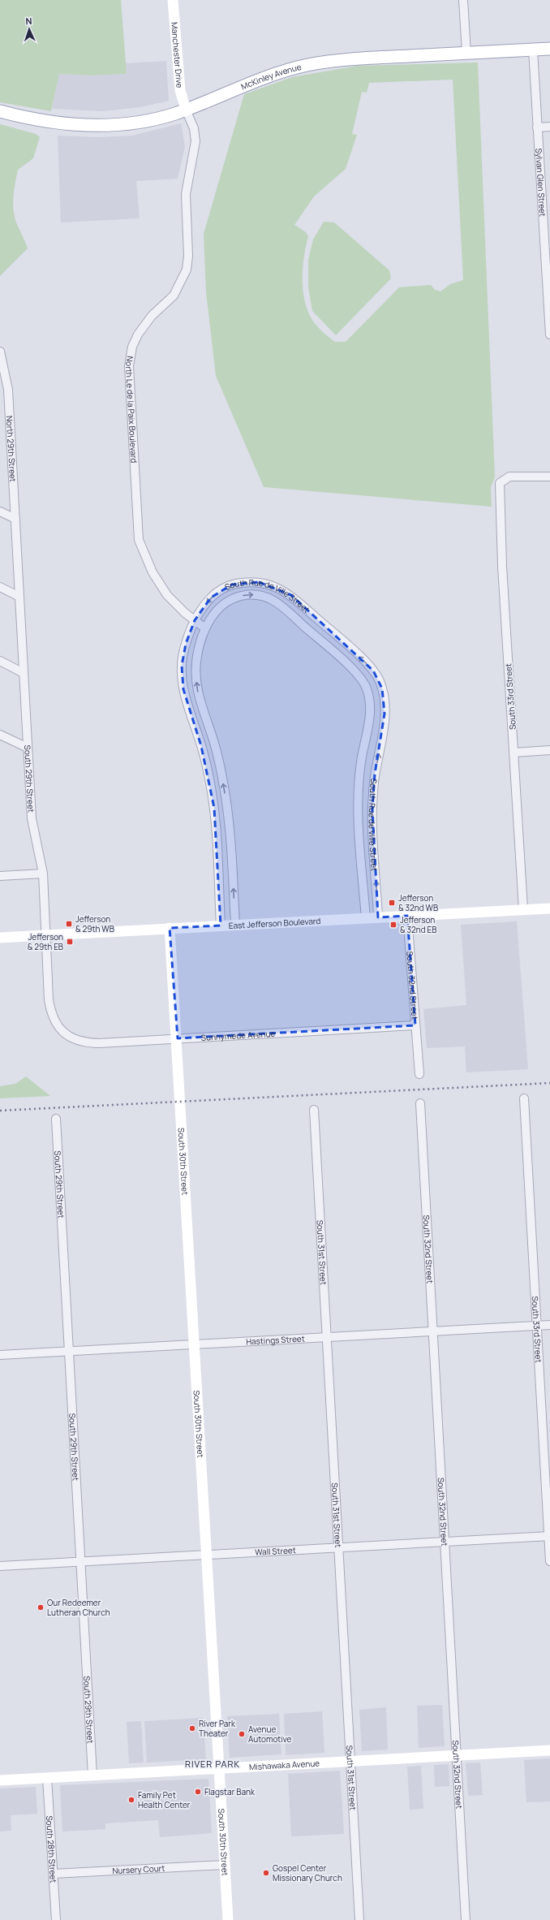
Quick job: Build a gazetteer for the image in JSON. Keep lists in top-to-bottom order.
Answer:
{
  "streets": {
    "main road": ["McKinley Avenue"],
    "street": [
      "Manchester Drive",
      "Sylvan Glen Street",
      "North Le de la Paix Boulevard",
      "North 29th Street",
      "South Rue de Ville Street",
      "South 33rd Street",
      "South 29th Street",
      "East Jefferson Boulevard",
      "South 32nd Street",
      "Sunnymede Avenue",
      "South 30th Street",
      "South 31st Street",
      "Hastings Street",
      "Wall Street",
      "Mishawaka Avenue",
      "South 28th Street",
      "Nursery Court"
    ]
  },
  "crossings": [
    ["Manchester Drive", "McKinley Avenue"],
    ["Manchester Drive", "North Le de la Paix Boulevard"],
    ["McKinley Avenue", "Sylvan Glen Street"],
    ["McKinley Avenue", "North Le de la Paix Boulevard"],
    ["North Le de la Paix Boulevard", "South Rue de Ville Street"],
    ["North 29th Street", "South 29th Street"],
    ["South Rue de Ville Street", "East Jefferson Boulevard"],
    ["South 33rd Street", "East Jefferson Boulevard"],
    ["South 33rd Street", "Hastings Street"],
    ["South 33rd Street", "Wall Street"],
    ["South 29th Street", "East Jefferson Boulevard"],
    ["South 29th Street", "Sunnymede Avenue"],
    ["South 29th Street", "Hastings Street"],
    ["South 29th Street", "Wall Street"],
    ["South 29th Street", "Mishawaka Avenue"],
    ["East Jefferson Boulevard", "South 32nd Street"],
    ["East Jefferson Boulevard", "South 30th Street"],
    ["South 32nd Street", "Sunnymede Avenue"],
    ["South 32nd Street", "Hastings Street"],
    ["South 32nd Street", "Wall Street"],
    ["South 32nd Street", "Mishawaka Avenue"],
    ["Sunnymede Avenue", "South 30th Street"],
    ["South 30th Street", "Hastings Street"],
    ["South 30th Street", "Wall Street"],
    ["South 30th Street", "Mishawaka Avenue"],
    ["South 30th Street", "Nursery Court"],
    ["South 31st Street", "Hastings Street"],
    ["South 31st Street", "Wall Street"],
    ["South 31st Street", "Mishawaka Avenue"],
    ["Mishawaka Avenue", "South 28th Street"],
    ["South 28th Street", "Nursery Court"]
  ],
  "districts": ["RIVER PARK"],
  "places": {
    "transit": [
      "Jefferson & 32nd WB",
      "Jefferson & 29th WB",
      "Jefferson & 32nd EB",
      "Jefferson & 29th EB"
    ],
    "other": [
      "Our Redeemer Lutheran Church",
      "River Park Theater",
      "Avenue Automotive",
      "Flagstar Bank",
      "Family Pet Health Center",
      "Gospel Center Missionary Church"
    ]
  },
  "north": "top"
}
